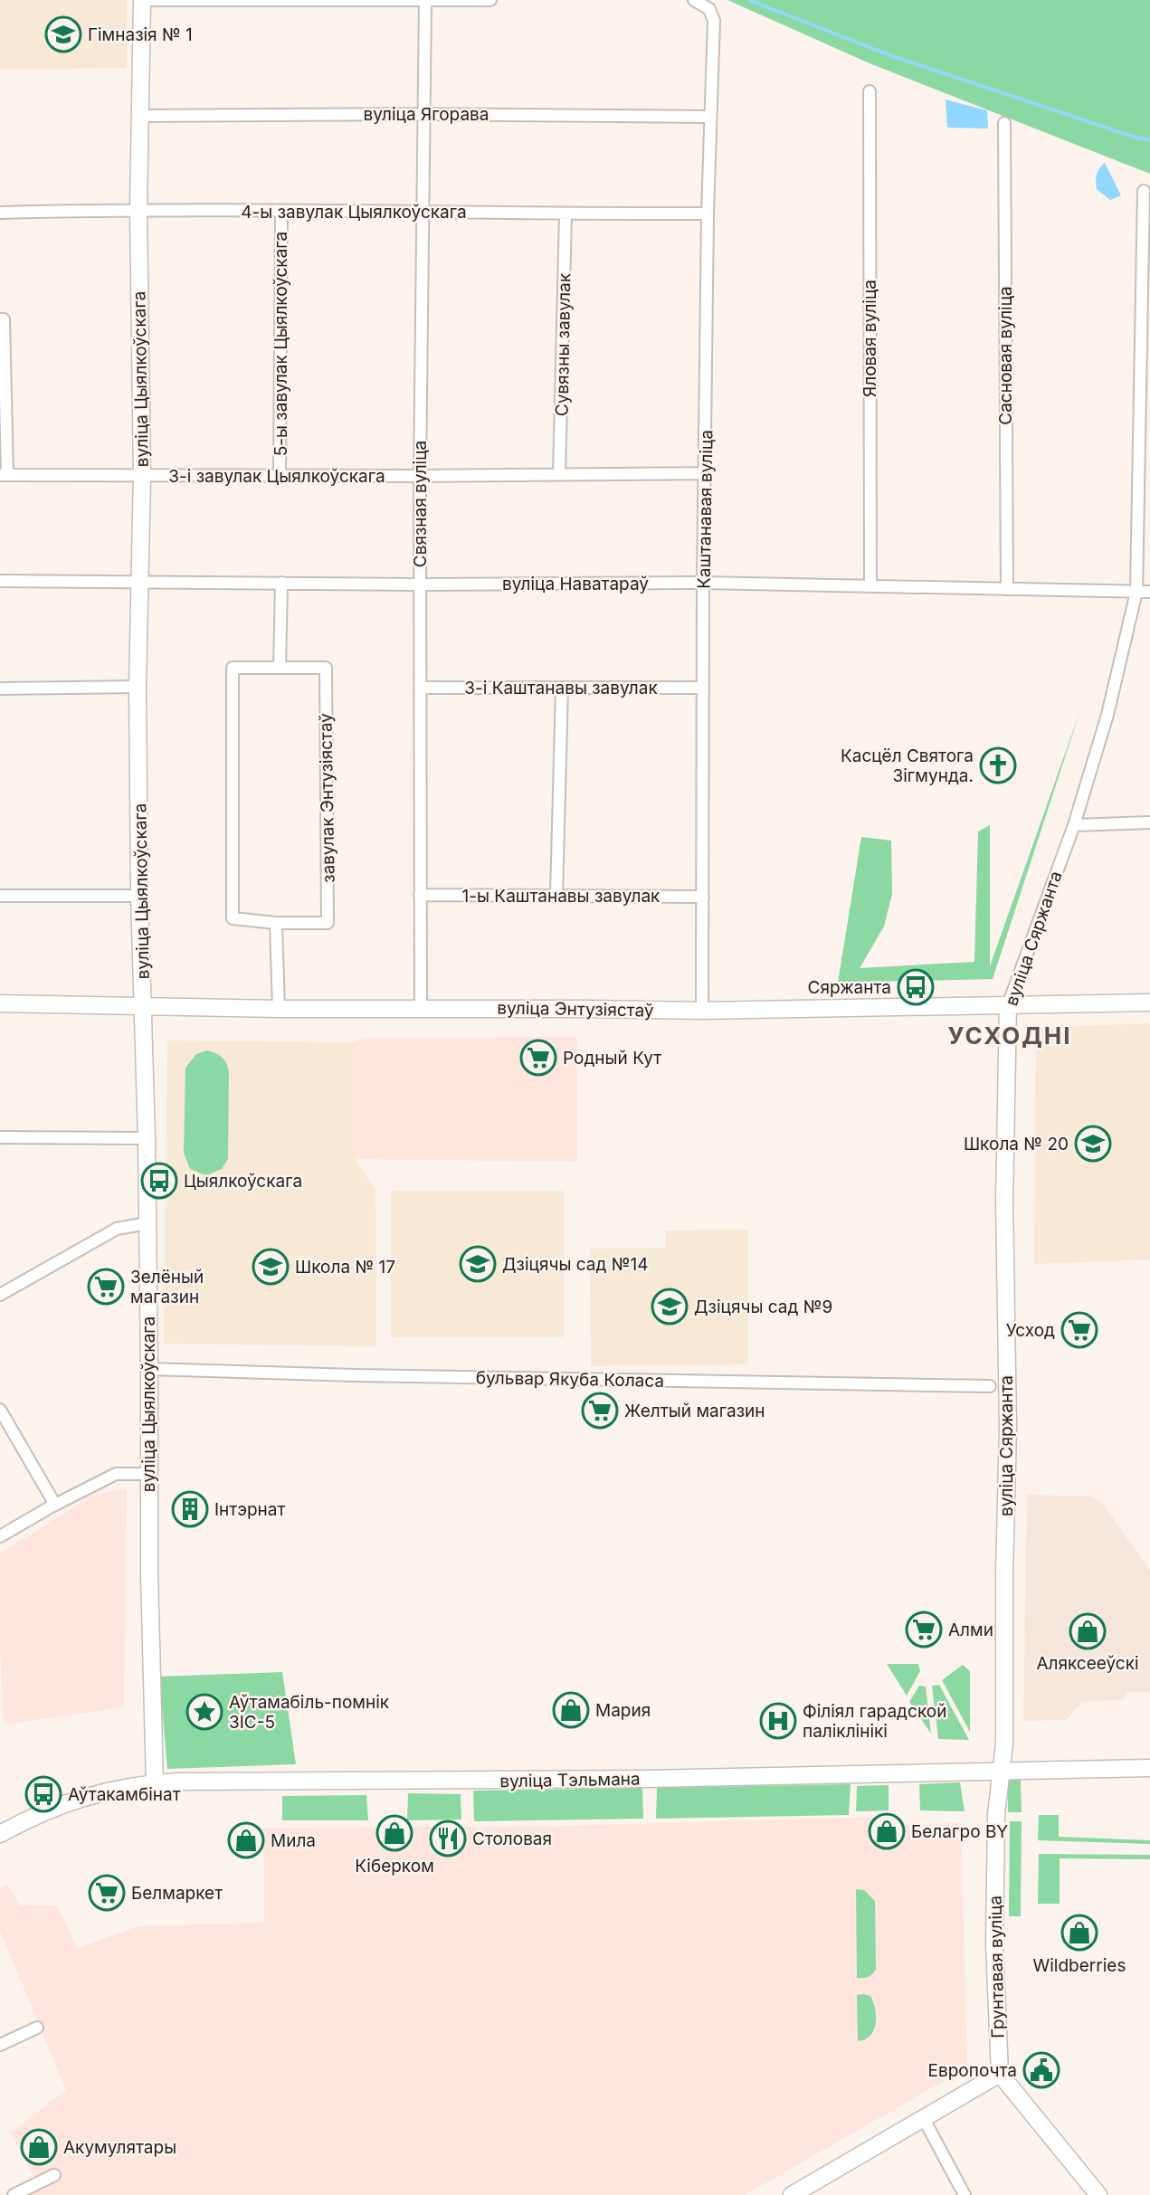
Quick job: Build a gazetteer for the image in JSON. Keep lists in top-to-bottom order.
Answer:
{
  "streets": {
    "main road": [
      "вуліца Цыялкоўскага",
      "вуліца Сяржанта",
      "вуліца Энтузіястаў",
      "вуліца Тэльмана",
      "Грунтавая вуліца"
    ],
    "street": [
      "вуліца Ягорава",
      "4-ы завулак Цыялкоўскага",
      "Яловая вуліца",
      "5-ы завулак Цыялкоўскага",
      "Сувязны завулак",
      "Сасновая вуліца",
      "3-і завулак Цыялкоўскага",
      "Связная вуліца",
      "Каштанавая вуліца",
      "вуліца Наватараў",
      "3-і Каштанавы завулак",
      "завулак Энтузіястаў",
      "1-ы Каштанавы завулак",
      "бульвар Якуба Коласа"
    ]
  },
  "crossings": [
    ["вуліца Ягорава", "вуліца Цыялкоўскага"],
    ["вуліца Ягорава", "Связная вуліца"],
    ["вуліца Ягорава", "Каштанавая вуліца"],
    ["4-ы завулак Цыялкоўскага", "5-ы завулак Цыялкоўскага"],
    ["4-ы завулак Цыялкоўскага", "Сувязны завулак"],
    ["4-ы завулак Цыялкоўскага", "вуліца Цыялкоўскага"],
    ["4-ы завулак Цыялкоўскага", "Связная вуліца"],
    ["4-ы завулак Цыялкоўскага", "Каштанавая вуліца"],
    ["Яловая вуліца", "вуліца Наватараў"],
    ["5-ы завулак Цыялкоўскага", "3-і завулак Цыялкоўскага"],
    ["Сувязны завулак", "3-і завулак Цыялкоўскага"],
    ["Сасновая вуліца", "вуліца Наватараў"],
    ["вуліца Цыялкоўскага", "3-і завулак Цыялкоўскага"],
    ["вуліца Цыялкоўскага", "вуліца Наватараў"],
    ["вуліца Цыялкоўскага", "вуліца Энтузіястаў"],
    ["вуліца Цыялкоўскага", "бульвар Якуба Коласа"],
    ["вуліца Цыялкоўскага", "вуліца Тэльмана"],
    ["3-і завулак Цыялкоўскага", "Связная вуліца"],
    ["3-і завулак Цыялкоўскага", "Каштанавая вуліца"],
    ["Связная вуліца", "вуліца Наватараў"],
    ["Связная вуліца", "3-і Каштанавы завулак"],
    ["Связная вуліца", "1-ы Каштанавы завулак"],
    ["Связная вуліца", "вуліца Энтузіястаў"],
    ["Каштанавая вуліца", "вуліца Наватараў"],
    ["Каштанавая вуліца", "3-і Каштанавы завулак"],
    ["Каштанавая вуліца", "1-ы Каштанавы завулак"],
    ["Каштанавая вуліца", "вуліца Энтузіястаў"],
    ["вуліца Наватараў", "вуліца Сяржанта"],
    ["вуліца Сяржанта", "вуліца Энтузіястаў"],
    ["вуліца Сяржанта", "вуліца Тэльмана"],
    ["вуліца Сяржанта", "Грунтавая вуліца"],
    ["вуліца Тэльмана", "Грунтавая вуліца"]
  ],
  "districts": ["УСХОДНІ"],
  "places": {
    "school or university": [
      "Гімназія № 1",
      "Школа № 20",
      "Дзіцячы сад №14",
      "Школа № 17",
      "Дзіцячы сад №9"
    ],
    "church": ["Касцёл Святога Зігмунда."],
    "bus stop": ["Сяржанта", "Цыялкоўскага", "Аўтакамбінат"],
    "supermarket": [
      "Родный Кут",
      "Зелёный магазин",
      "Усход",
      "Желтый магазин",
      "Алми",
      "Белмаркет"
    ],
    "building": ["Інтэрнат"],
    "shop": [
      "Аляксееўскі",
      "Мария",
      "Белагро BY",
      "Кіберком",
      "Мила",
      "Wildberries",
      "Акумулятары"
    ],
    "place": ["Аўтамабіль-помнік ЗІС-5"],
    "hospital": ["Філіял гарадской паліклінікі"],
    "restaurant": ["Столовая"],
    "public building": ["Европочта"]
  }
}
